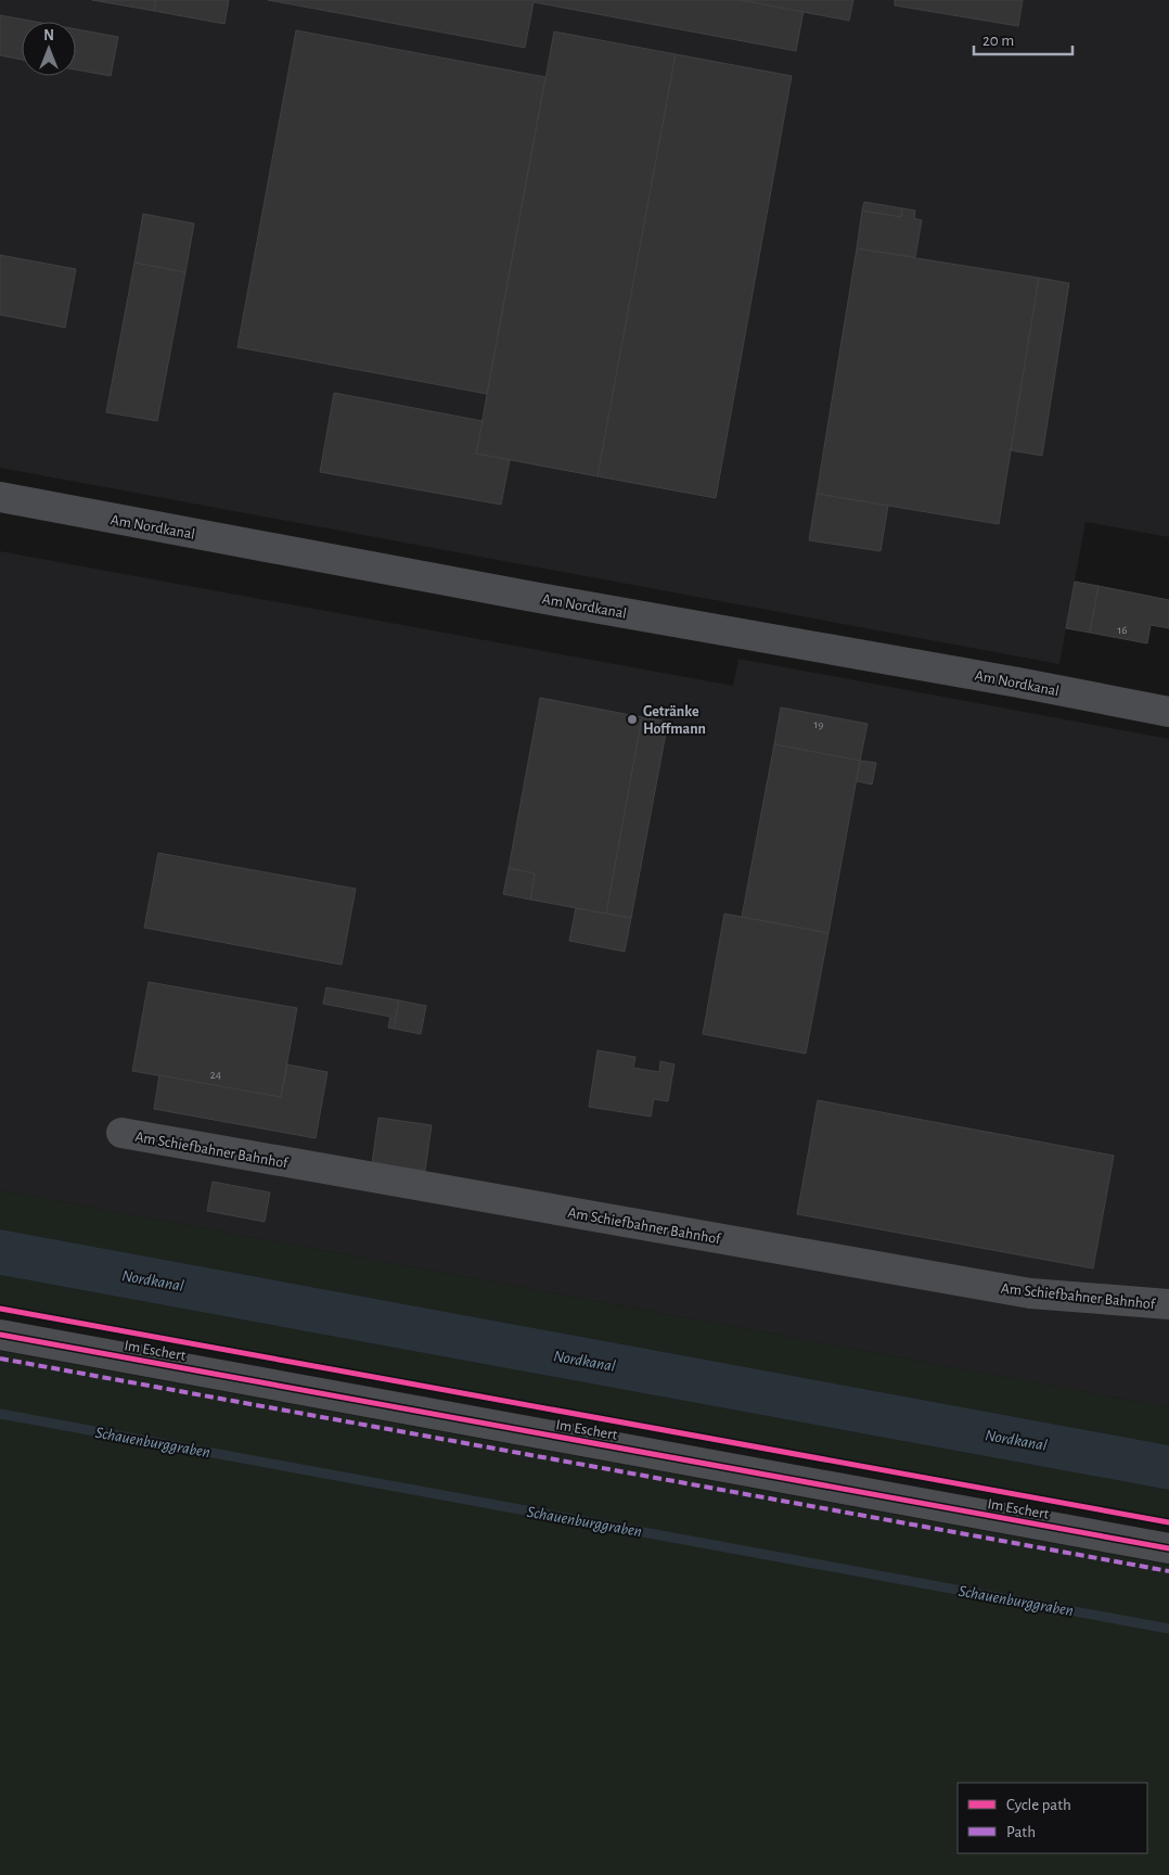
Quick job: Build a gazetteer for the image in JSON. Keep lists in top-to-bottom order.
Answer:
{
  "streets": {
    "street": ["Am Nordkanal", "Am Schiefbahner Bahnhof", "Im Eschert"]
  },
  "water": ["Nordkanal", "Schauenburggraben"],
  "places": ["Getränke Hoffmann"],
  "house_numbers": ["16", "19", "24"],
  "legend": ["Cycle path", "Path"],
  "scale_bar": "20 m",
  "north": "top"
}
